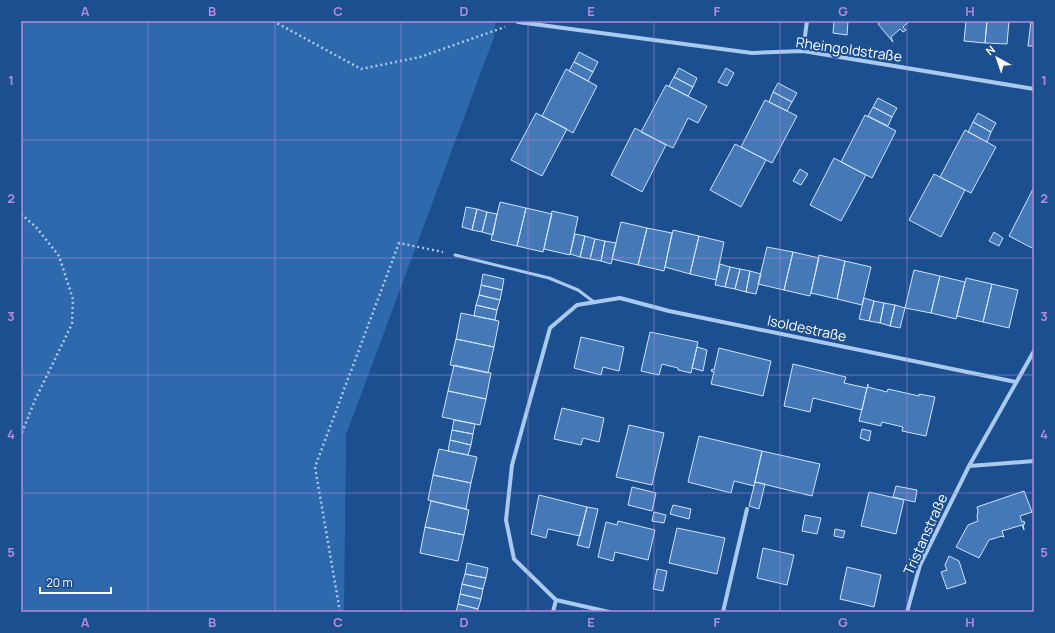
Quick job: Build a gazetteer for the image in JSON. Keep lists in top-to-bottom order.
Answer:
{
  "streets": {
    "street": ["Rheingoldstraße", "Isoldestraße", "Tristanstraße"]
  },
  "crossings": [
    ["Isoldestraße", "Tristanstraße"]
  ],
  "scale_bar": "20 m",
  "north": "top left",
  "grid": {
    "columns": [
      "A",
      "B",
      "C",
      "D",
      "E",
      "F",
      "G",
      "H"
    ],
    "rows": [
      "1",
      "2",
      "3",
      "4",
      "5"
    ]
  }
}
